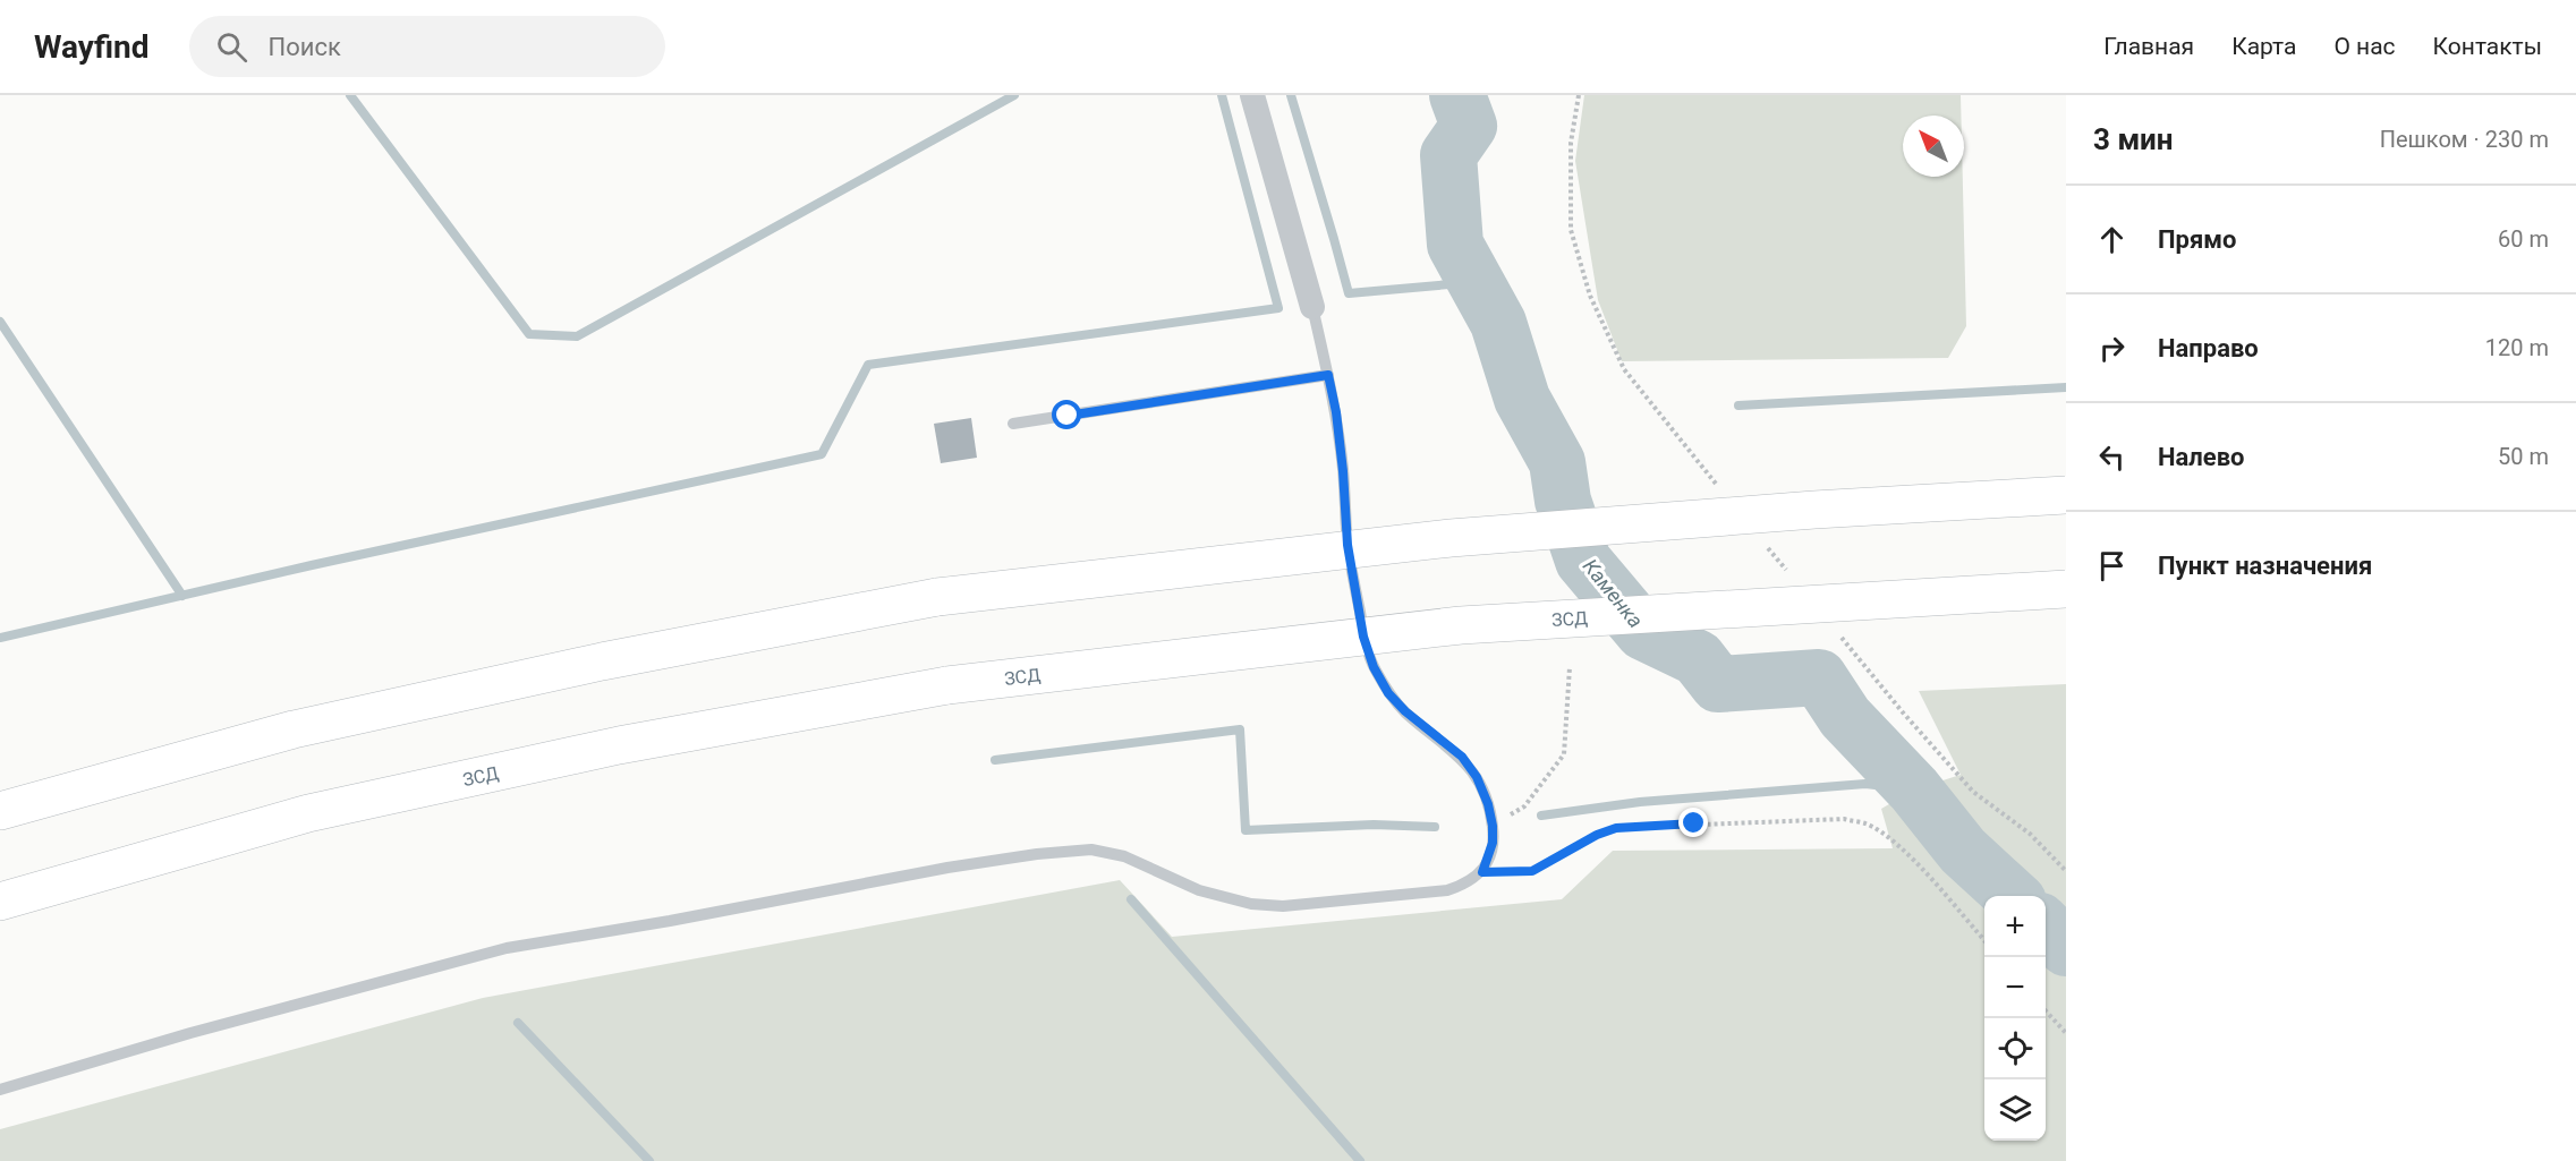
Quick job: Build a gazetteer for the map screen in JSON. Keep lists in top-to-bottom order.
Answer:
{
  "streets": {
    "highway": ["ЗСД"]
  },
  "water": ["Каменка"],
  "north": "top left",
  "page": {
    "header": "Wayfind",
    "search": "Поиск",
    "nav": [
      "Главная",
      "Карта",
      "О нас",
      "Контакты"
    ],
    "heading": ["3 мин", "Пешком · 230 m"],
    "list": [
      ["Прямо", "60 m"],
      ["Направо", "120 m"],
      ["Налево", "50 m"],
      "Пункт назначения"
    ],
    "map_buttons": ["+", "−"]
  }
}
